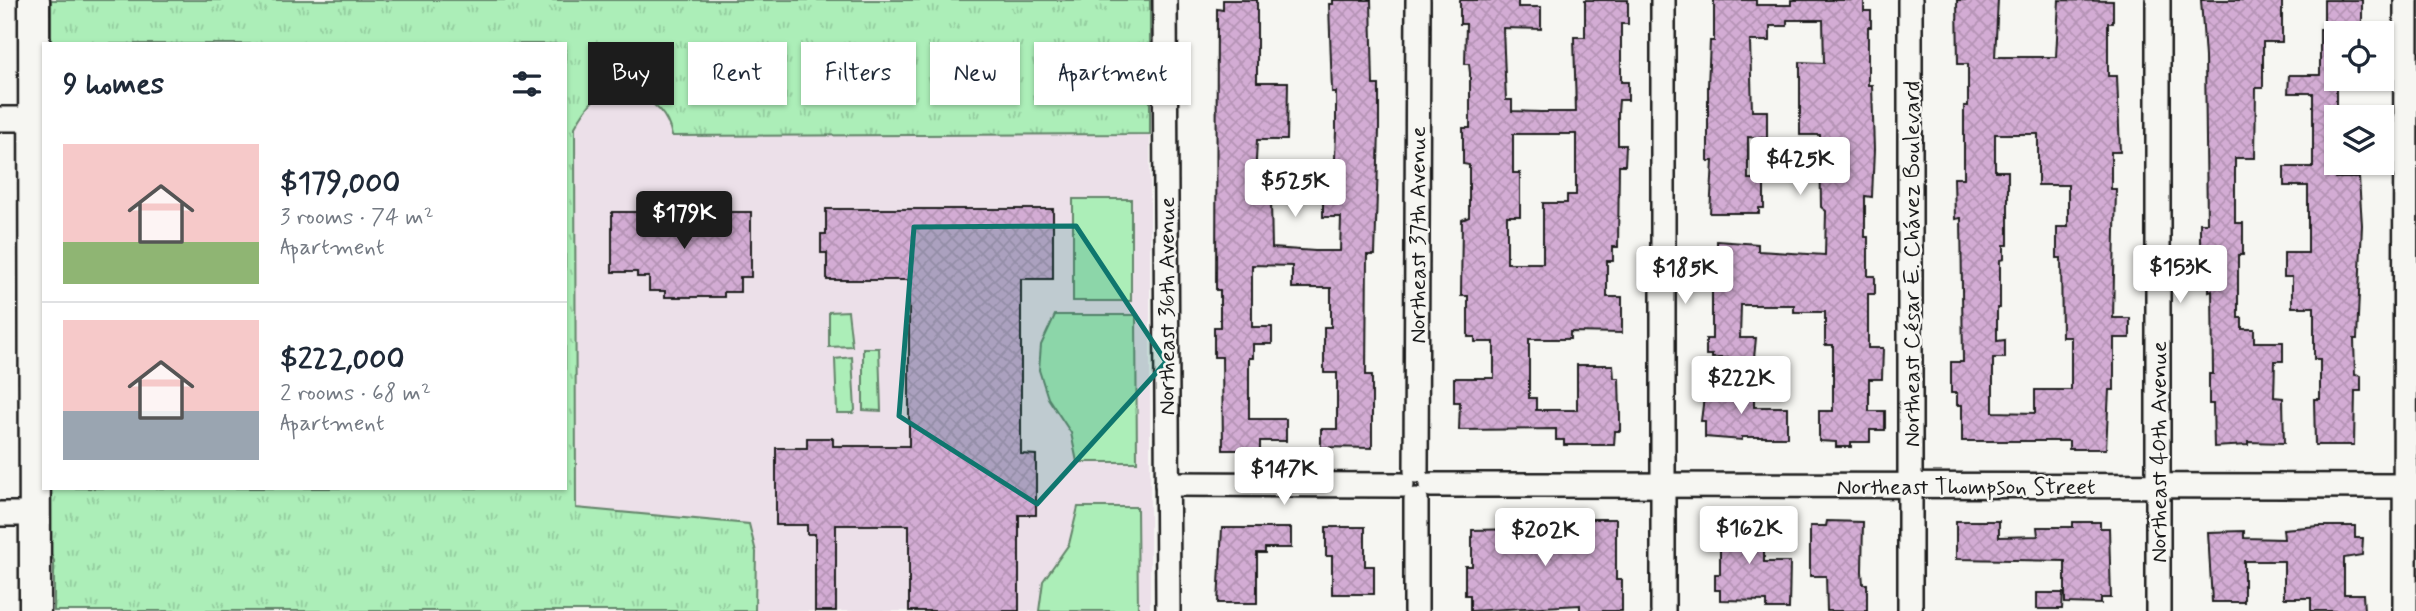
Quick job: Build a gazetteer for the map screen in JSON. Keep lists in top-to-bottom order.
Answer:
{
  "streets": {
    "street": [
      "Northeast 37th Avenue",
      "Northeast César E. Chávez Boulevard",
      "Northeast 36th Avenue",
      "Northeast 40th Avenue",
      "Northeast Thompson Street"
    ]
  },
  "crossings": [
    ["Northeast 37th Avenue", "Northeast Thompson Street"],
    ["Northeast César E. Chávez Boulevard", "Northeast Thompson Street"],
    ["Northeast 36th Avenue", "Northeast Thompson Street"],
    ["Northeast 40th Avenue", "Northeast Thompson Street"]
  ],
  "page": {
    "chip": [
      "Buy",
      "Rent",
      "Filters",
      "New",
      "Apartment"
    ],
    "heading": "9 homes",
    "list": [
      {
        "name": "$179,000",
        "note": "3 rooms · 74 m² · Apartment"
      },
      {
        "name": "$222,000",
        "note": "2 rooms · 68 m² · Apartment"
      }
    ],
    "price": [
      "$425K",
      "$525K",
      "$179K",
      "$153K",
      "$185K",
      "$222K",
      "$147K",
      "$162K",
      "$202K"
    ]
  }
}
